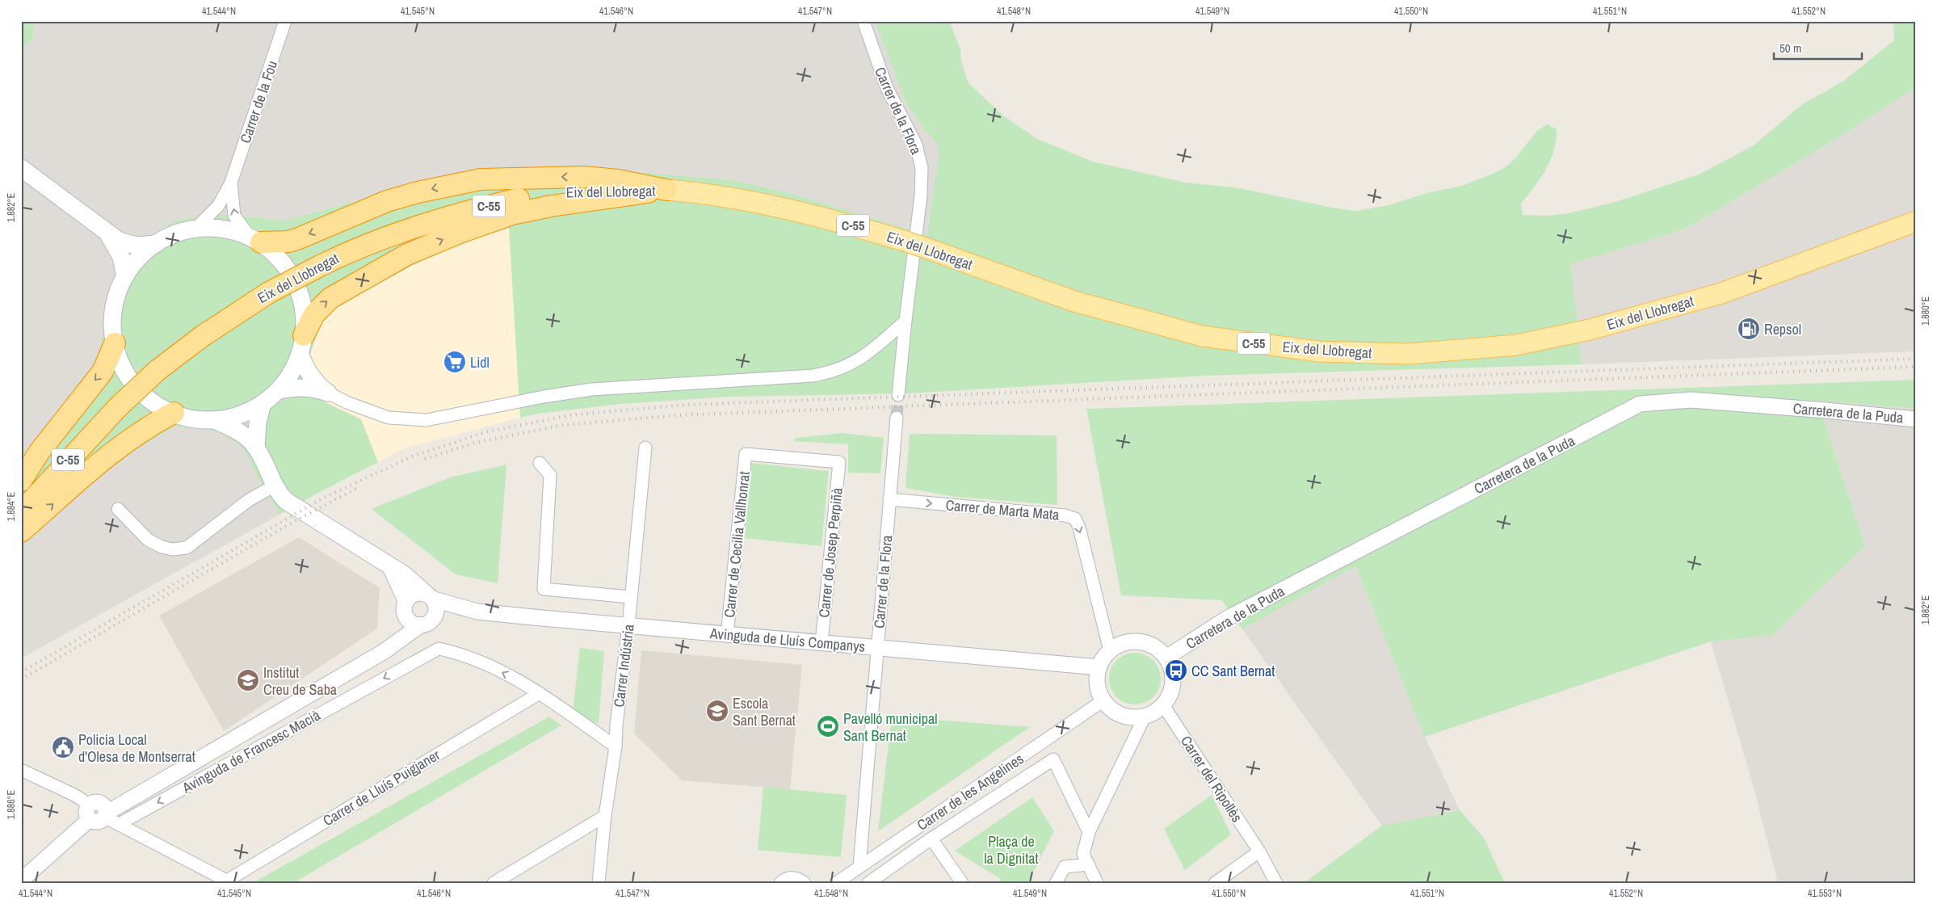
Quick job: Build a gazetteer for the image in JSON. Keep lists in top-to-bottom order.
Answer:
{
  "streets": {
    "highway": ["Eix del Llobregat", "C-55"],
    "street": [
      "Carrer de la Fou",
      "Carrer de la Flora",
      "Carretera de la Puda",
      "Carrer de Marta Mata",
      "Carrer de Cecilia Vallhonrat",
      "Carrer de Josep Perpiñà",
      "Avinguda de Lluís Companys",
      "Carrer Indústria",
      "Avinguda de Francesc Macià",
      "Carrer del Ripollès",
      "Carrer de Lluís Puigjaner",
      "Carrer de les Angelines"
    ]
  },
  "crossings": [
    ["Carrer de la Flora", "Carrer de Marta Mata"],
    ["Carrer de la Flora", "Avinguda de Lluís Companys"],
    ["Carrer de la Flora", "Carrer de les Angelines"],
    ["Carretera de la Puda", "Carrer de Marta Mata"],
    ["Carretera de la Puda", "Avinguda de Lluís Companys"],
    ["Carretera de la Puda", "Carrer del Ripollès"],
    ["Carretera de la Puda", "Carrer de les Angelines"],
    ["Carrer de Marta Mata", "Avinguda de Lluís Companys"],
    ["Carrer de Marta Mata", "Carrer del Ripollès"],
    ["Carrer de Marta Mata", "Carrer de les Angelines"],
    ["Carrer de Cecilia Vallhonrat", "Carrer de Josep Perpiñà"],
    ["Carrer de Cecilia Vallhonrat", "Avinguda de Lluís Companys"],
    ["Carrer de Josep Perpiñà", "Avinguda de Lluís Companys"],
    ["Avinguda de Lluís Companys", "Carrer Indústria"],
    ["Avinguda de Lluís Companys", "Carrer del Ripollès"],
    ["Avinguda de Lluís Companys", "Carrer de les Angelines"],
    ["Carrer Indústria", "Avinguda de Francesc Macià"],
    ["Avinguda de Francesc Macià", "Carrer de Lluís Puigjaner"],
    ["Carrer del Ripollès", "Carrer de les Angelines"]
  ],
  "one_way": ["Carrer de Marta Mata"],
  "parks": ["Plaça de la Dignitat"],
  "places": {
    "fuel station": ["Repsol"],
    "supermarket": ["Lidl"],
    "bus stop": ["CC Sant Bernat"],
    "school or university": ["Institut Creu de Saba", "Escola Sant Bernat"],
    "sports": ["Pavelló municipal Sant Bernat"],
    "public building": ["Policia Local d'Olesa de Montserrat"]
  },
  "scale_bar": "50 m",
  "coordinates": [
    "41.544°N",
    "41.545°N",
    "41.546°N",
    "41.547°N",
    "41.548°N",
    "41.549°N",
    "41.550°N",
    "41.551°N",
    "41.552°N",
    "1.882°E",
    "1.880°E",
    "1.884°E",
    "1.886°E",
    "41.553°N"
  ]
}
